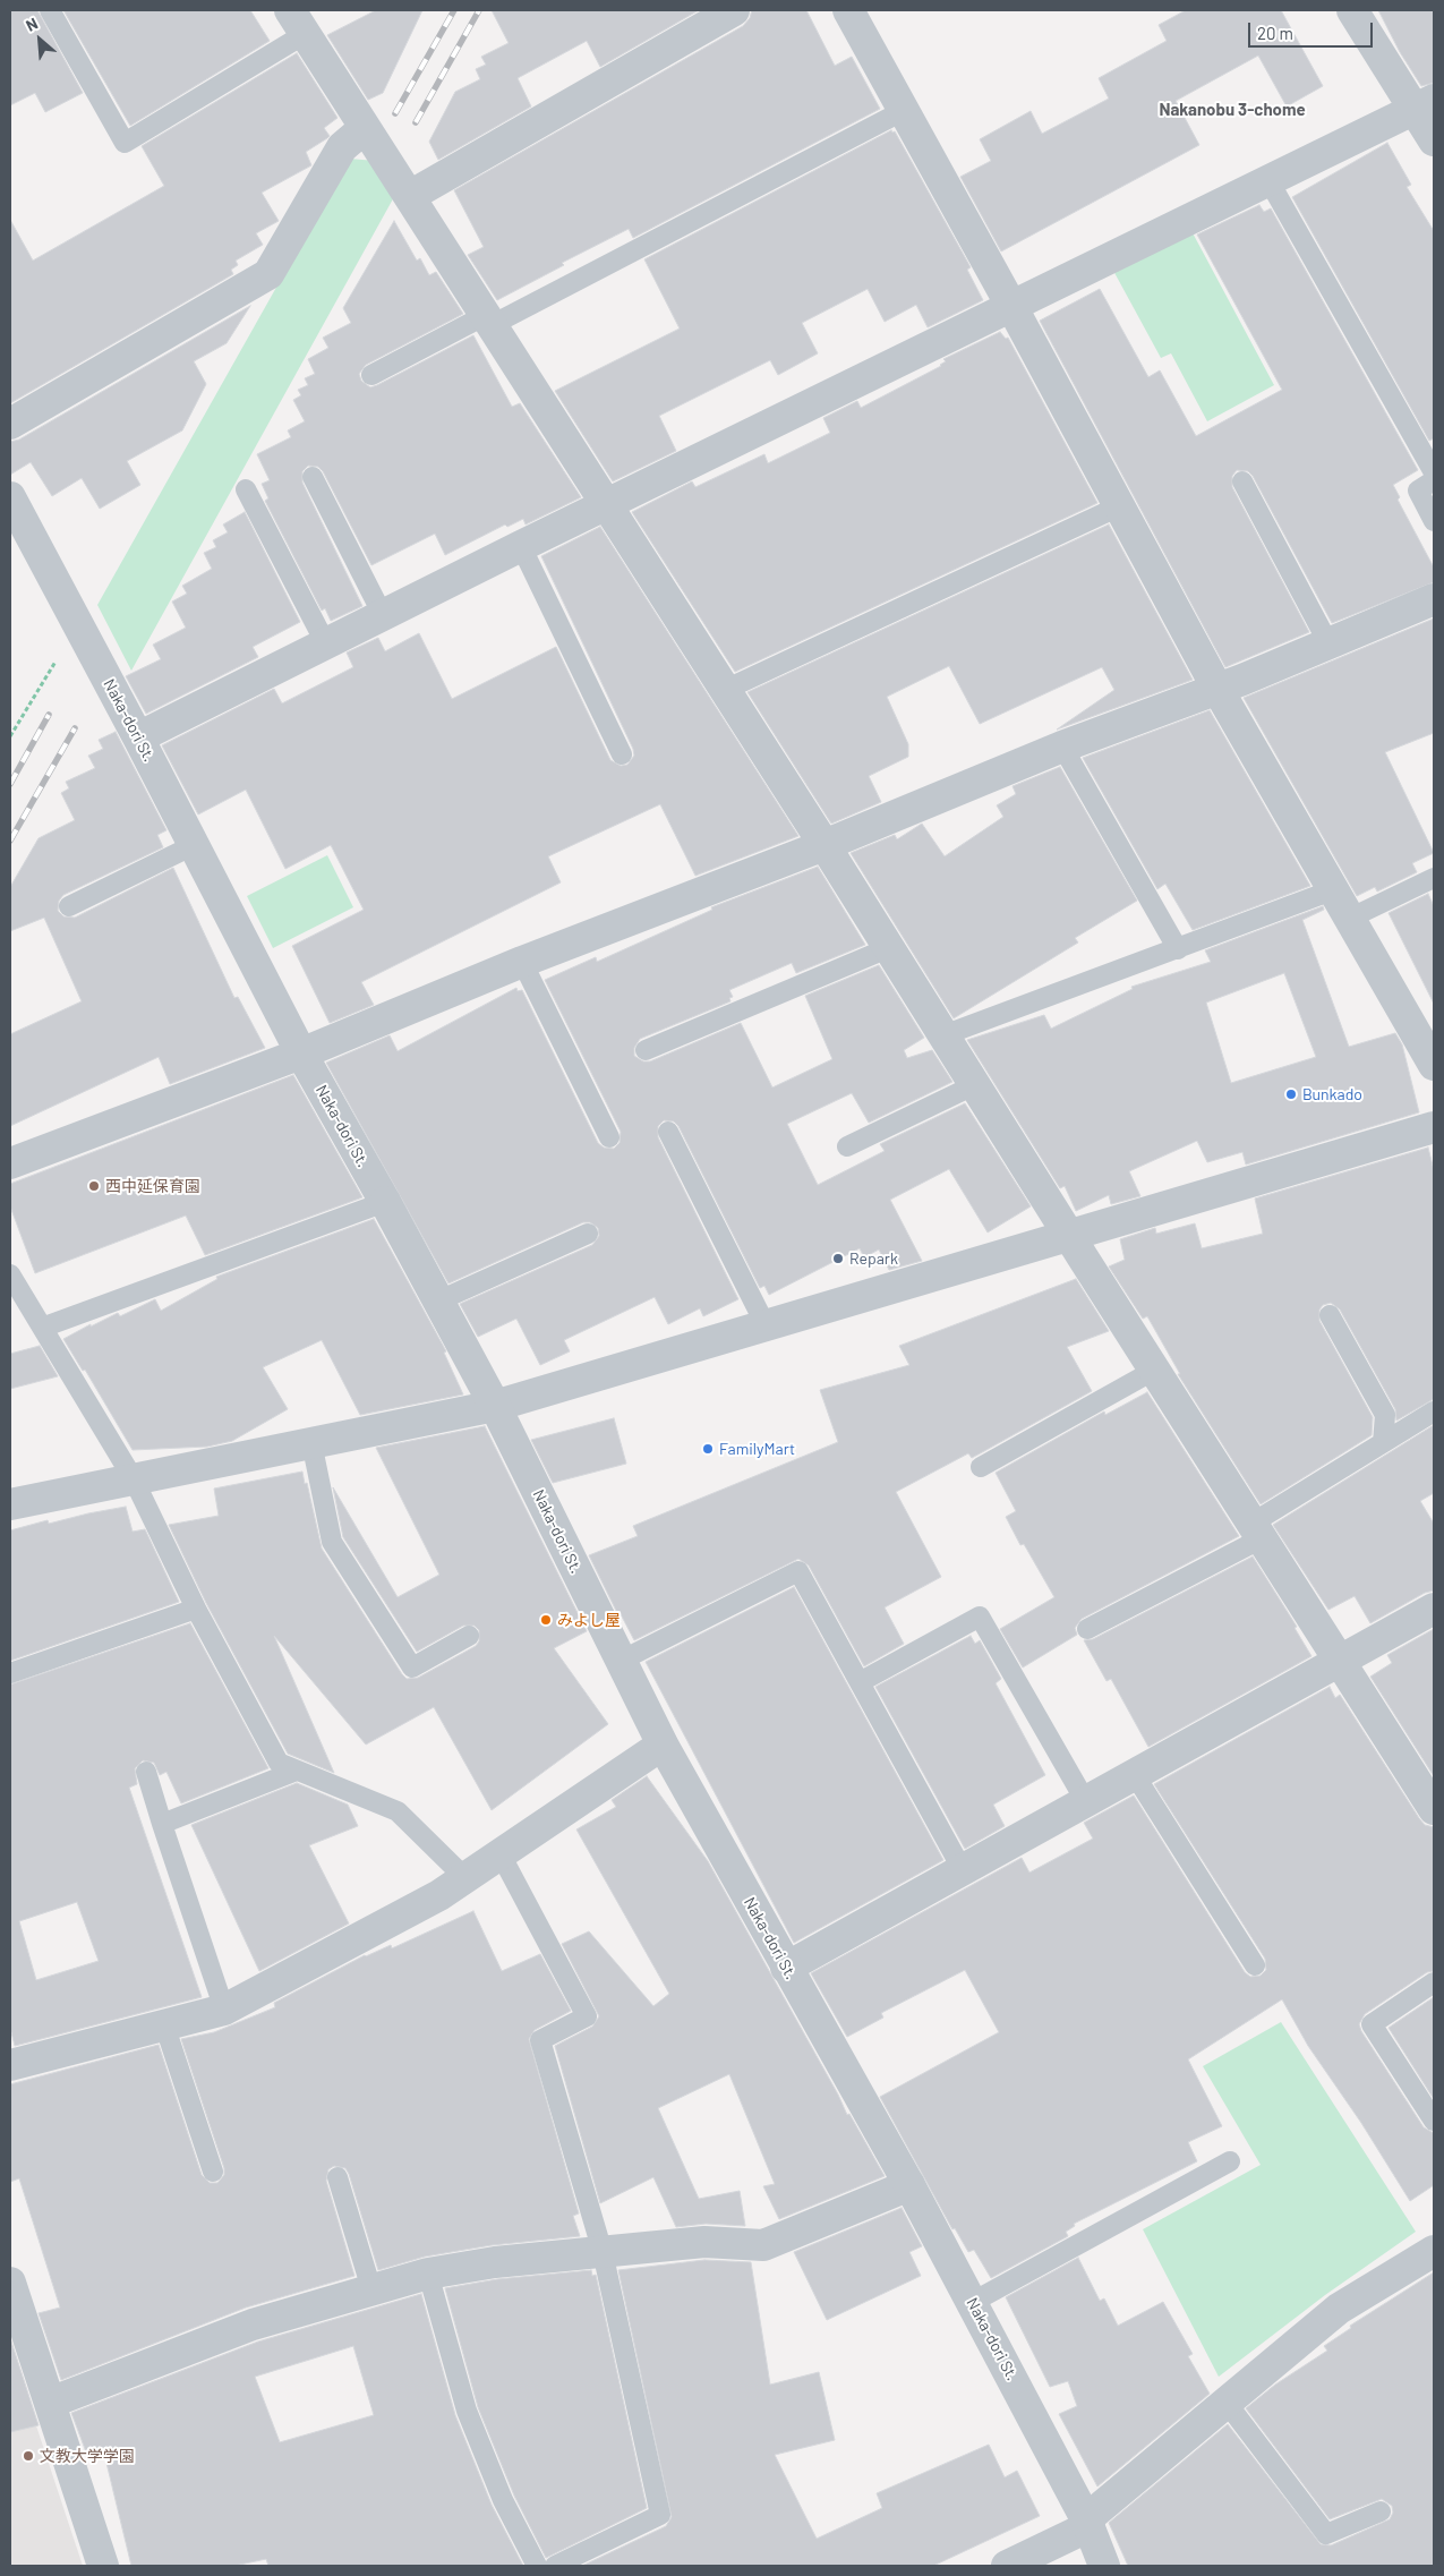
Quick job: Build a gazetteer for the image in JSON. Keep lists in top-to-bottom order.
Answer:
{
  "streets": {
    "street": ["Naka-dori St."]
  },
  "districts": ["Nakanobu 3-chome"],
  "places": [
    "Bunkado",
    "西中延保育園",
    "Repark",
    "FamilyMart",
    "みよし屋",
    "文教大学学園"
  ],
  "scale_bar": "20 m",
  "north": "top left"
}
